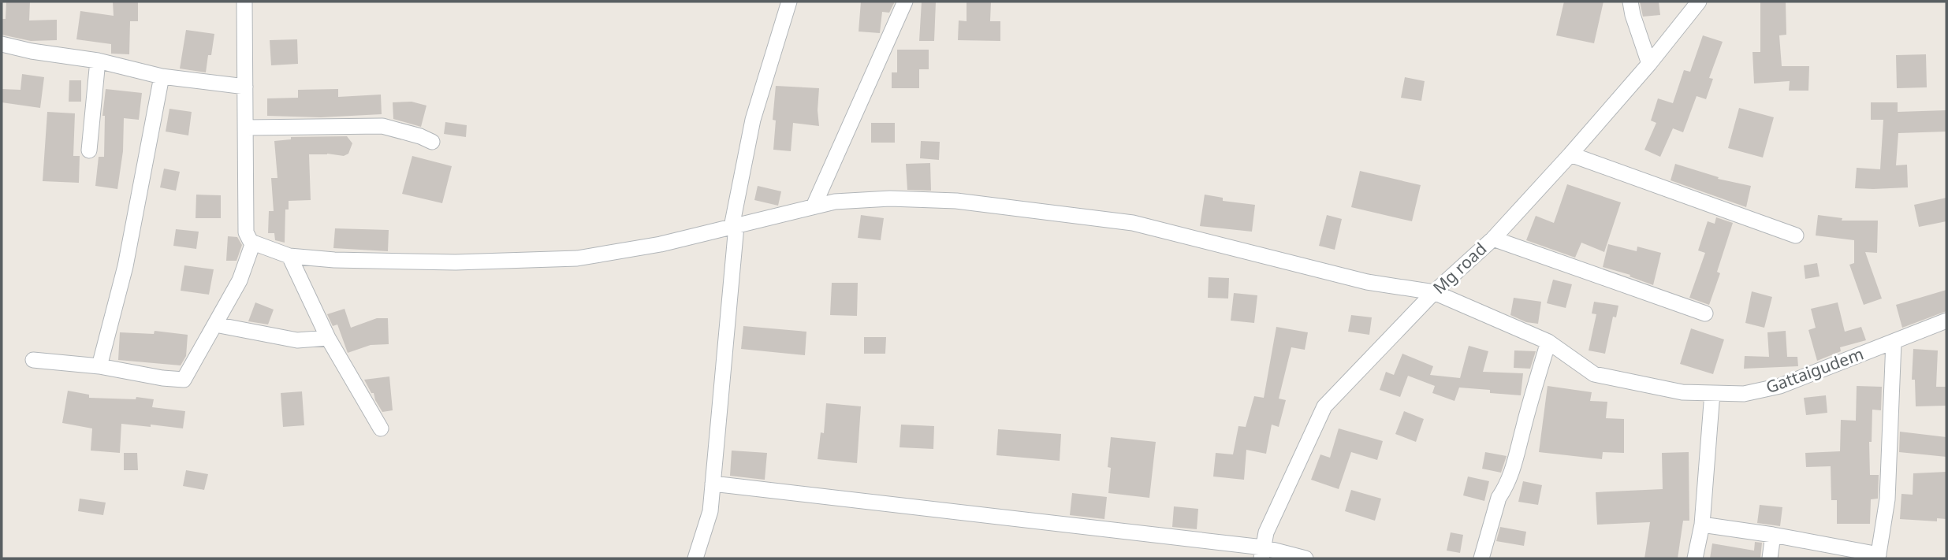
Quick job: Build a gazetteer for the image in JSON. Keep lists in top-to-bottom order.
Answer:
{
  "streets": {
    "street": ["Mg road", "Gattaigudem"]
  },
  "crossings": [
    ["Mg road", "Gattaigudem"]
  ]
}
